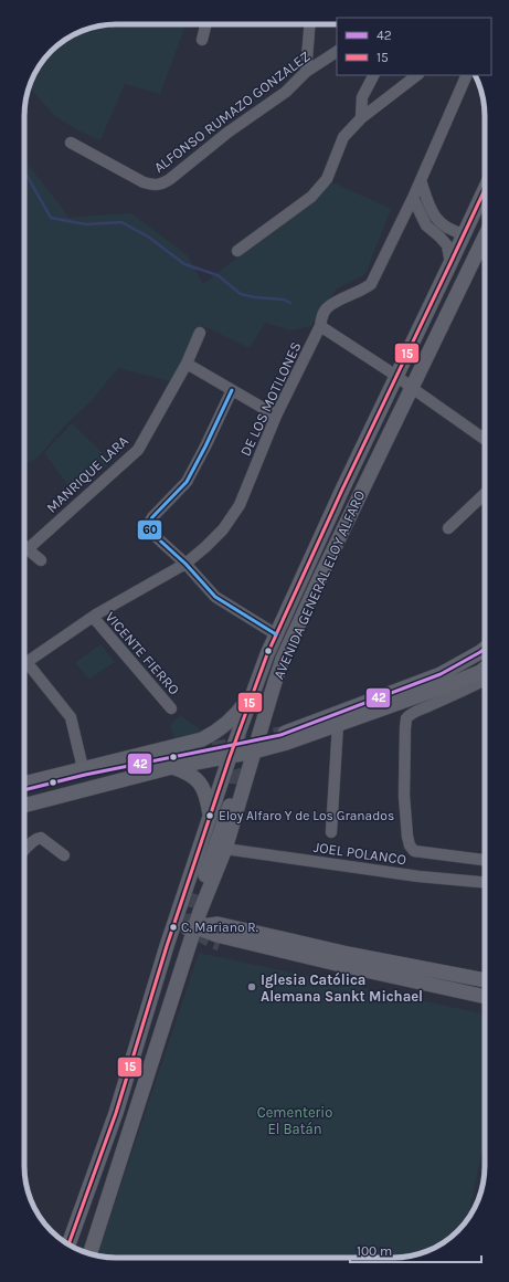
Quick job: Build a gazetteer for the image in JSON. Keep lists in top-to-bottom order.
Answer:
{
  "streets": {
    "main road": ["AVENIDA GENERAL ELOY ALFARO"],
    "street": [
      "ALFONSO RUMAZO GONZALEZ",
      "DE LOS MOTILONES",
      "MANRIQUE LARA",
      "VICENTE FIERRO",
      "JOEL POLANCO"
    ]
  },
  "crossings": [
    ["DE LOS MOTILONES", "VICENTE FIERRO"],
    ["AVENIDA GENERAL ELOY ALFARO", "JOEL POLANCO"]
  ],
  "parks": ["Cementerio El Batán"],
  "places": ["Eloy Alfaro Y de Los Granados", "C. Mariano R.", "Iglesia Católica Alemana Sankt Michael"],
  "lines": ["transit line 15", "transit line 60", "transit line 42"],
  "legend": ["42", "15"],
  "scale_bar": "100 m"
}
